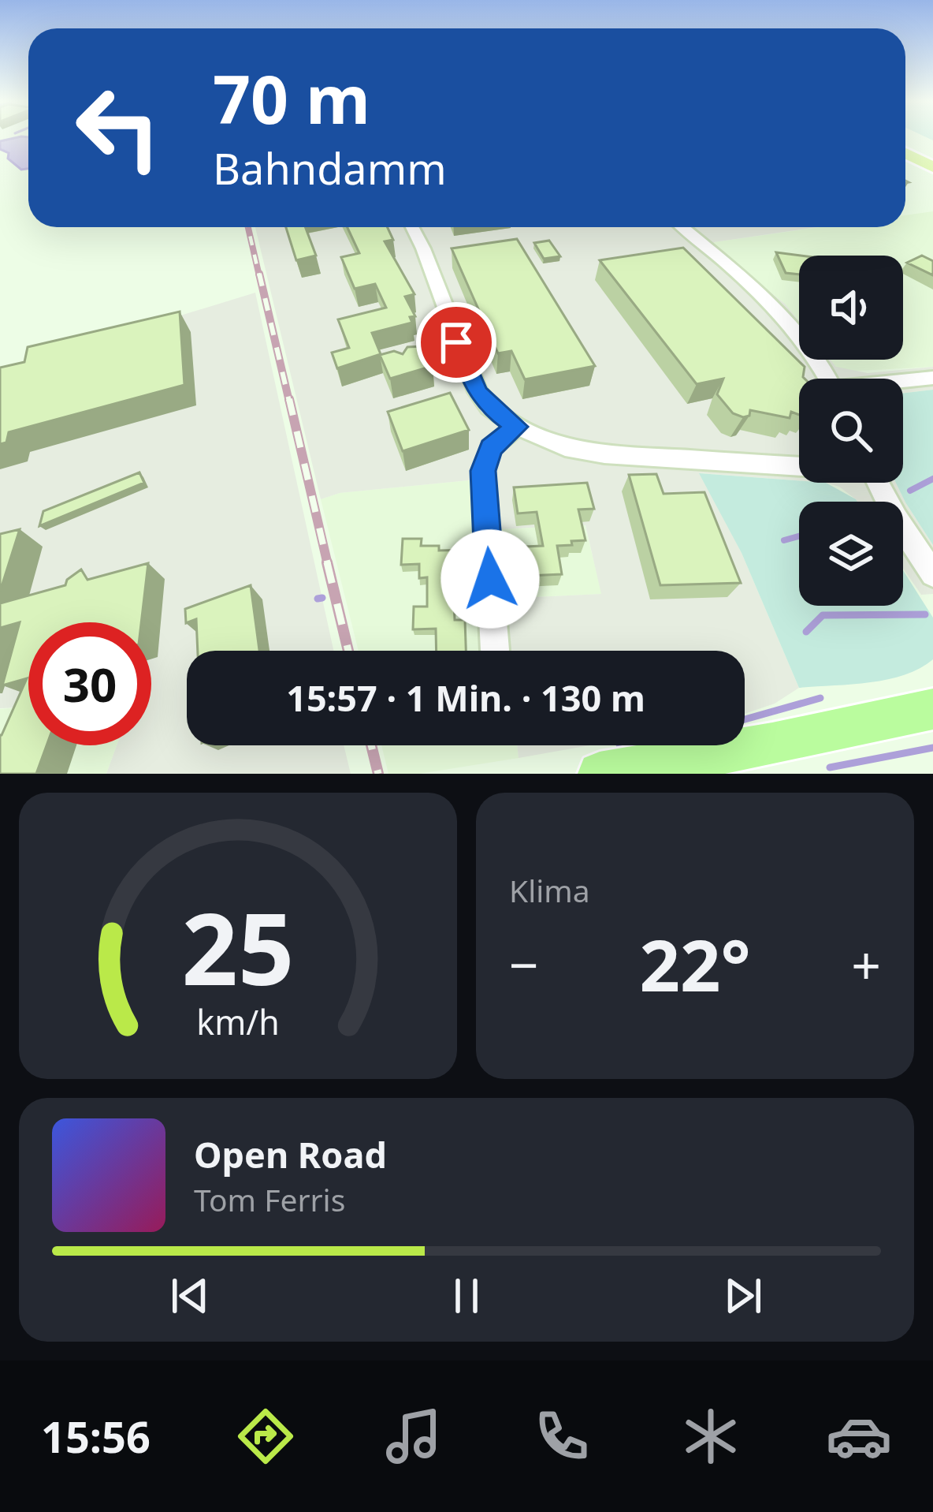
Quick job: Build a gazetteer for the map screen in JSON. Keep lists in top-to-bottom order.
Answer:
{
  "page": {
    "turn": ["70 m", "Bahndamm"],
    "limit": "30",
    "trip": "15:57 · 1 Min. · 130 m",
    "tile": "Klima",
    "heat": ["−", "22°", "+"],
    "song": ["Open Road", "Tom Ferris"],
    "tabs": "15:56",
    "gauge": ["25", "km/h"]
  }
}
